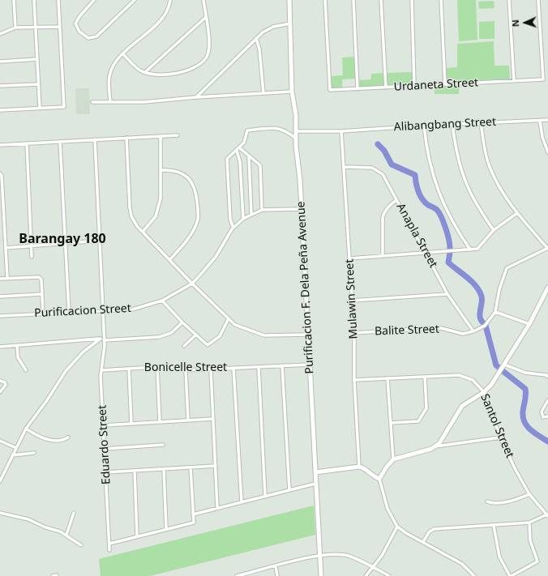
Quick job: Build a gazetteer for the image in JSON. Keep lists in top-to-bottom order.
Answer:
{
  "streets": {
    "street": [
      "Urdaneta Street",
      "Alibangbang Street",
      "Anapla Street",
      "Purificacion F. Dela Peña Avenue",
      "Mulawin Street",
      "Purificacion Street",
      "Balite Street",
      "Bonicelle Street",
      "Santol Street",
      "Eduardo Street"
    ]
  },
  "crossings": [
    ["Alibangbang Street", "Purificacion F. Dela Peña Avenue"],
    ["Alibangbang Street", "Mulawin Street"],
    ["Anapla Street", "Mulawin Street"],
    ["Anapla Street", "Balite Street"],
    ["Purificacion F. Dela Peña Avenue", "Purificacion Street"],
    ["Purificacion F. Dela Peña Avenue", "Bonicelle Street"],
    ["Mulawin Street", "Balite Street"],
    ["Mulawin Street", "Santol Street"],
    ["Purificacion Street", "Eduardo Street"],
    ["Bonicelle Street", "Eduardo Street"]
  ],
  "districts": ["Barangay 180"],
  "north": "left"
}
